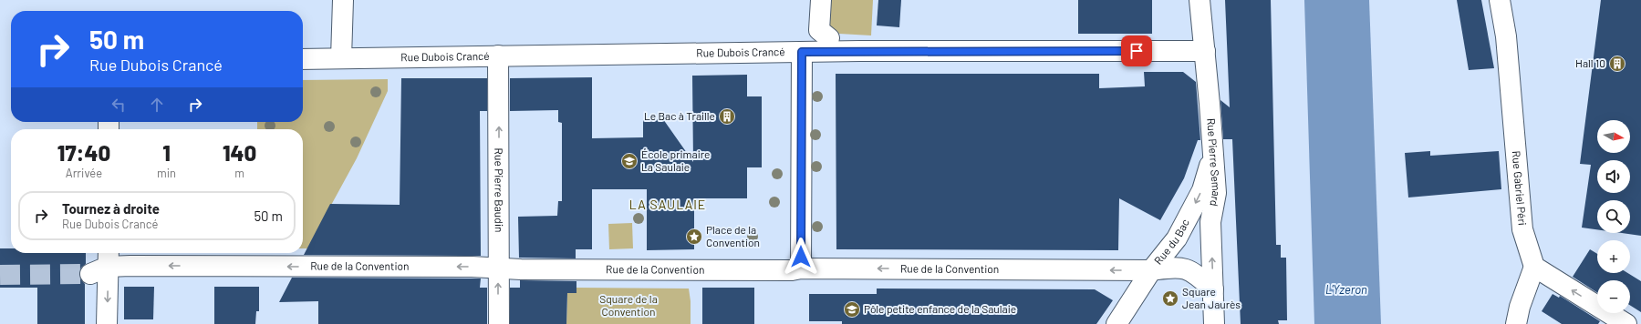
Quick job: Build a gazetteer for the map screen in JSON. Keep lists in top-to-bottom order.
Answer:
{
  "streets": {
    "street": [
      "Rue Dubois Crancé",
      "Rue Pierre Semard",
      "Rue Gabriel Péri",
      "Rue Pierre Baudin",
      "Rue du Bac",
      "Rue de la Convention"
    ]
  },
  "crossings": [
    ["Rue Dubois Crancé", "Rue Pierre Semard"],
    ["Rue Dubois Crancé", "Rue Pierre Baudin"],
    ["Rue Pierre Semard", "Rue du Bac"],
    ["Rue Pierre Semard", "Rue de la Convention"],
    ["Rue Pierre Baudin", "Rue de la Convention"],
    ["Rue du Bac", "Rue de la Convention"]
  ],
  "one_way": [
    "Rue Pierre Semard",
    "Rue Pierre Baudin",
    "Rue du Bac",
    "Rue de la Convention"
  ],
  "districts": ["LA SAULAIE"],
  "water": ["L'Yzeron"],
  "parks": ["Square de la Convention"],
  "places": {
    "building": ["Hall 10", "Le Bac à Traille"],
    "school or university": ["École primaire La Saulaie", "Pôle petite enfance de la Saulaie"],
    "place": ["Place de la Convention", "Square Jean Jaurès"]
  },
  "north": "right",
  "page": {
    "turn": ["50 m", "Rue Dubois Crancé"],
    "map_buttons": ["+", "−"],
    "eta": [
      "17:40",
      "Arrivée",
      "1",
      "min",
      "140",
      "m"
    ],
    "list": [
      {
        "name": "Tournez à droite",
        "note": "Rue Dubois Crancé",
        "value": "50 m"
      }
    ]
  }
}
